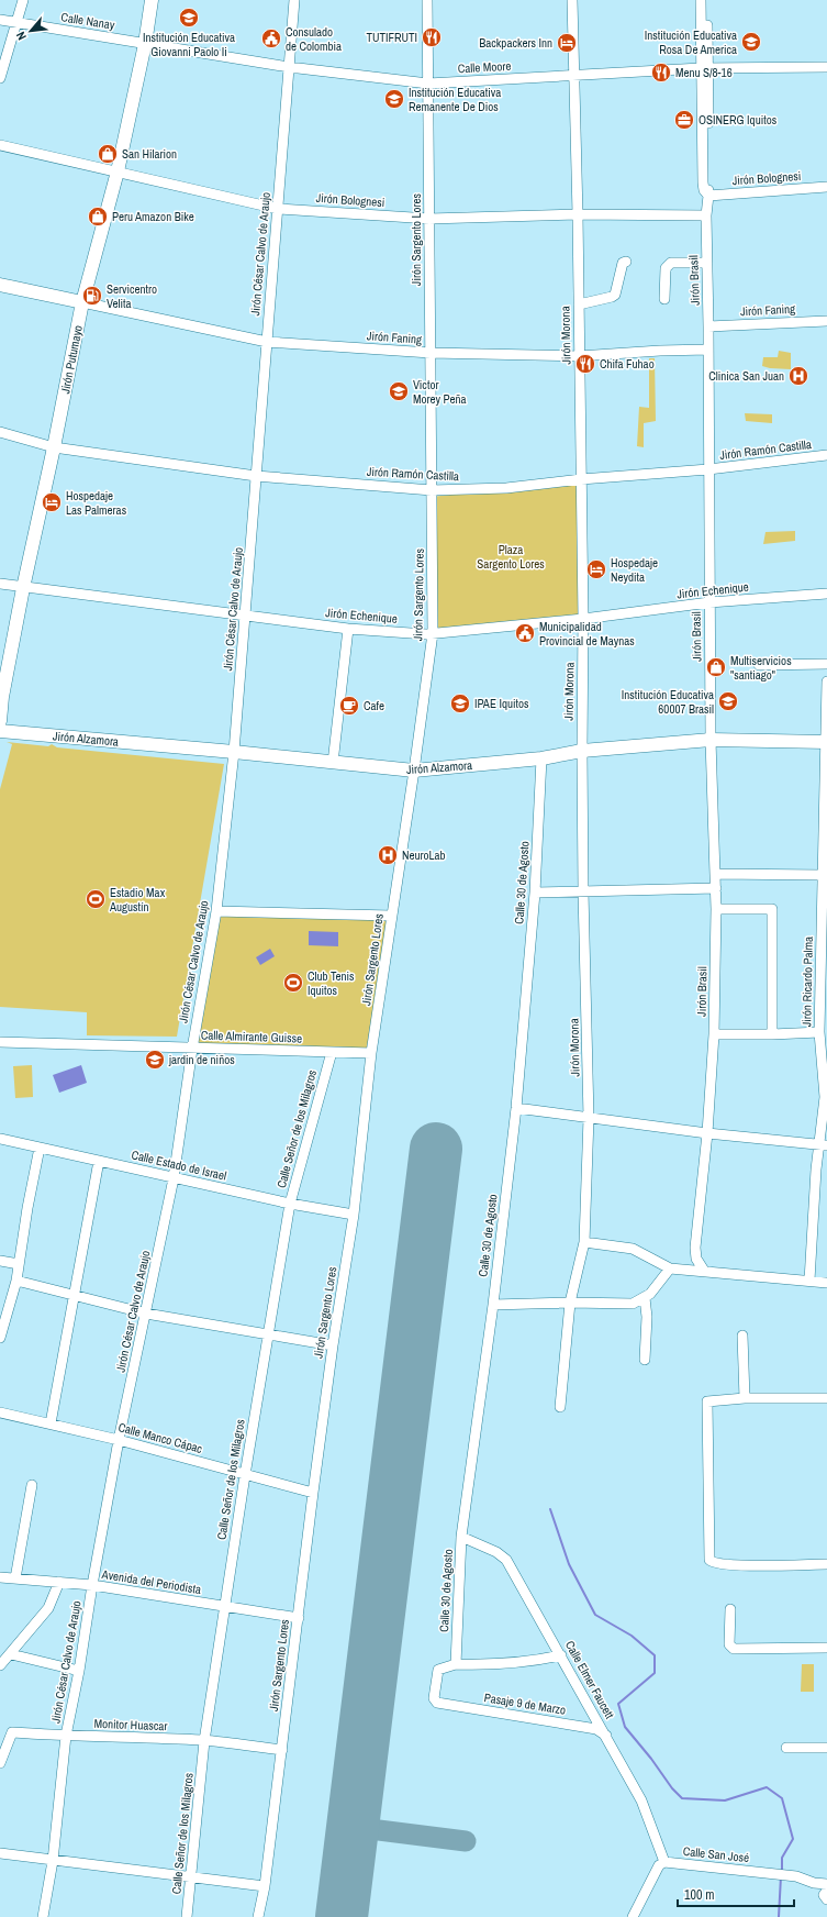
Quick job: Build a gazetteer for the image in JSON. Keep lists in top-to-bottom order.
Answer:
{
  "streets": {
    "street": [
      "Calle Nanay",
      "Calle Moore",
      "Jirón Bolognesi",
      "Jirón Sargento Lores",
      "Jirón César Calvo de Araujo",
      "Jirón Brasil",
      "Jirón Faning",
      "Jirón Morona",
      "Jirón Putumayo",
      "Jirón Ramón Castilla",
      "Jirón Echenique",
      "Jirón Alzamora",
      "Calle 30 de Agosto",
      "Jirón Ricardo Palma",
      "Calle Almirante Guisse",
      "Calle Señor de los Milagros",
      "Calle Estado de Israel",
      "Calle Manco Cápac",
      "Avenida del Periodista",
      "Calle Elmer Faucett",
      "Pasaje 9 de Marzo",
      "Monitor Huascar",
      "Calle San José"
    ]
  },
  "crossings": [
    ["Calle Nanay", "Calle Moore"],
    ["Calle Nanay", "Jirón Putumayo"],
    ["Calle Moore", "Jirón Sargento Lores"],
    ["Calle Moore", "Jirón César Calvo de Araujo"],
    ["Calle Moore", "Jirón Brasil"],
    ["Calle Moore", "Jirón Morona"],
    ["Calle Moore", "Jirón Putumayo"],
    ["Jirón Bolognesi", "Jirón Sargento Lores"],
    ["Jirón Bolognesi", "Jirón César Calvo de Araujo"],
    ["Jirón Bolognesi", "Jirón Brasil"],
    ["Jirón Bolognesi", "Jirón Morona"],
    ["Jirón Bolognesi", "Jirón Putumayo"],
    ["Jirón Sargento Lores", "Jirón Faning"],
    ["Jirón Sargento Lores", "Jirón Ramón Castilla"],
    ["Jirón Sargento Lores", "Jirón Echenique"],
    ["Jirón Sargento Lores", "Jirón Alzamora"],
    ["Jirón Sargento Lores", "Calle Almirante Guisse"],
    ["Jirón Sargento Lores", "Calle Estado de Israel"],
    ["Jirón Sargento Lores", "Calle Manco Cápac"],
    ["Jirón Sargento Lores", "Avenida del Periodista"],
    ["Jirón Sargento Lores", "Monitor Huascar"],
    ["Jirón César Calvo de Araujo", "Jirón Faning"],
    ["Jirón César Calvo de Araujo", "Jirón Ramón Castilla"],
    ["Jirón César Calvo de Araujo", "Jirón Echenique"],
    ["Jirón César Calvo de Araujo", "Jirón Alzamora"],
    ["Jirón César Calvo de Araujo", "Calle Almirante Guisse"],
    ["Jirón César Calvo de Araujo", "Calle Estado de Israel"],
    ["Jirón César Calvo de Araujo", "Calle Manco Cápac"],
    ["Jirón César Calvo de Araujo", "Avenida del Periodista"],
    ["Jirón César Calvo de Araujo", "Monitor Huascar"],
    ["Jirón Brasil", "Jirón Faning"],
    ["Jirón Brasil", "Jirón Ramón Castilla"],
    ["Jirón Brasil", "Jirón Echenique"],
    ["Jirón Brasil", "Jirón Alzamora"],
    ["Jirón Faning", "Jirón Morona"],
    ["Jirón Faning", "Jirón Putumayo"],
    ["Jirón Morona", "Jirón Ramón Castilla"],
    ["Jirón Morona", "Jirón Echenique"],
    ["Jirón Morona", "Jirón Alzamora"],
    ["Jirón Putumayo", "Jirón Ramón Castilla"],
    ["Jirón Putumayo", "Jirón Echenique"],
    ["Jirón Alzamora", "Calle 30 de Agosto"],
    ["Jirón Alzamora", "Jirón Ricardo Palma"],
    ["Calle 30 de Agosto", "Calle Elmer Faucett"],
    ["Calle 30 de Agosto", "Pasaje 9 de Marzo"],
    ["Calle Almirante Guisse", "Calle Señor de los Milagros"],
    ["Calle Señor de los Milagros", "Calle Estado de Israel"],
    ["Calle Señor de los Milagros", "Calle Manco Cápac"],
    ["Calle Señor de los Milagros", "Avenida del Periodista"],
    ["Calle Señor de los Milagros", "Monitor Huascar"],
    ["Calle Elmer Faucett", "Pasaje 9 de Marzo"],
    ["Calle Elmer Faucett", "Calle San José"]
  ],
  "parks": ["Plaza Sargento Lores"],
  "places": {
    "school or university": [
      "Institución Educativa Giovanni Paolo Ii",
      "Institución Educativa Rosa De America",
      "Institución Educativa Remanente De Dios",
      "Victor Morey Peña",
      "Institución Educativa 60007 Brasil",
      "IPAE Iquitos",
      "jardin de niños"
    ],
    "restaurant": ["TUTIFRUTI", "Menu S/8-16", "Chifa Fuhao"],
    "public building": ["Consulado de Colombia", "Municipalidad Provincial de Maynas"],
    "hotel": ["Backpackers Inn", "Hospedaje Las Palmeras", "Hospedaje Neydita"],
    "office": ["OSINERG Iquitos"],
    "shop": ["San Hilarion", "Peru Amazon Bike", "Multiservicios \"santiago\""],
    "fuel station": ["Servicentro Velita"],
    "hospital": ["Clinica San Juan", "NeuroLab"],
    "cafe": ["Cafe"],
    "sports": ["Estadio Max Augustín", "Club Tenis Iquitos"]
  },
  "scale_bar": "100 m",
  "north": "bottom left"
}
